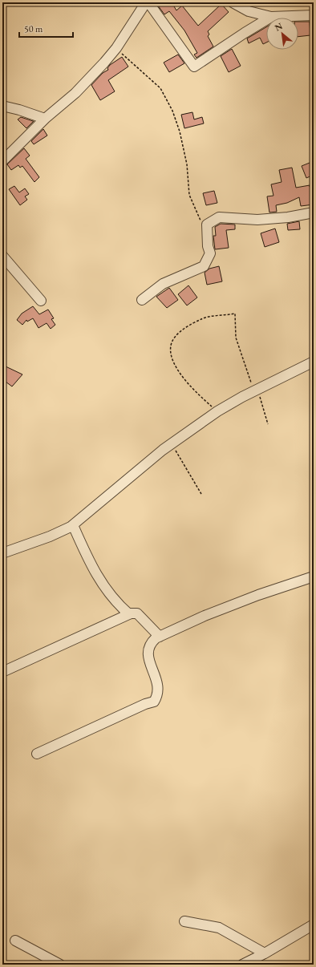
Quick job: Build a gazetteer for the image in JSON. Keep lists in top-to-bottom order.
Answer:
{
  "scale_bar": "50 m",
  "north": "top left"
}
